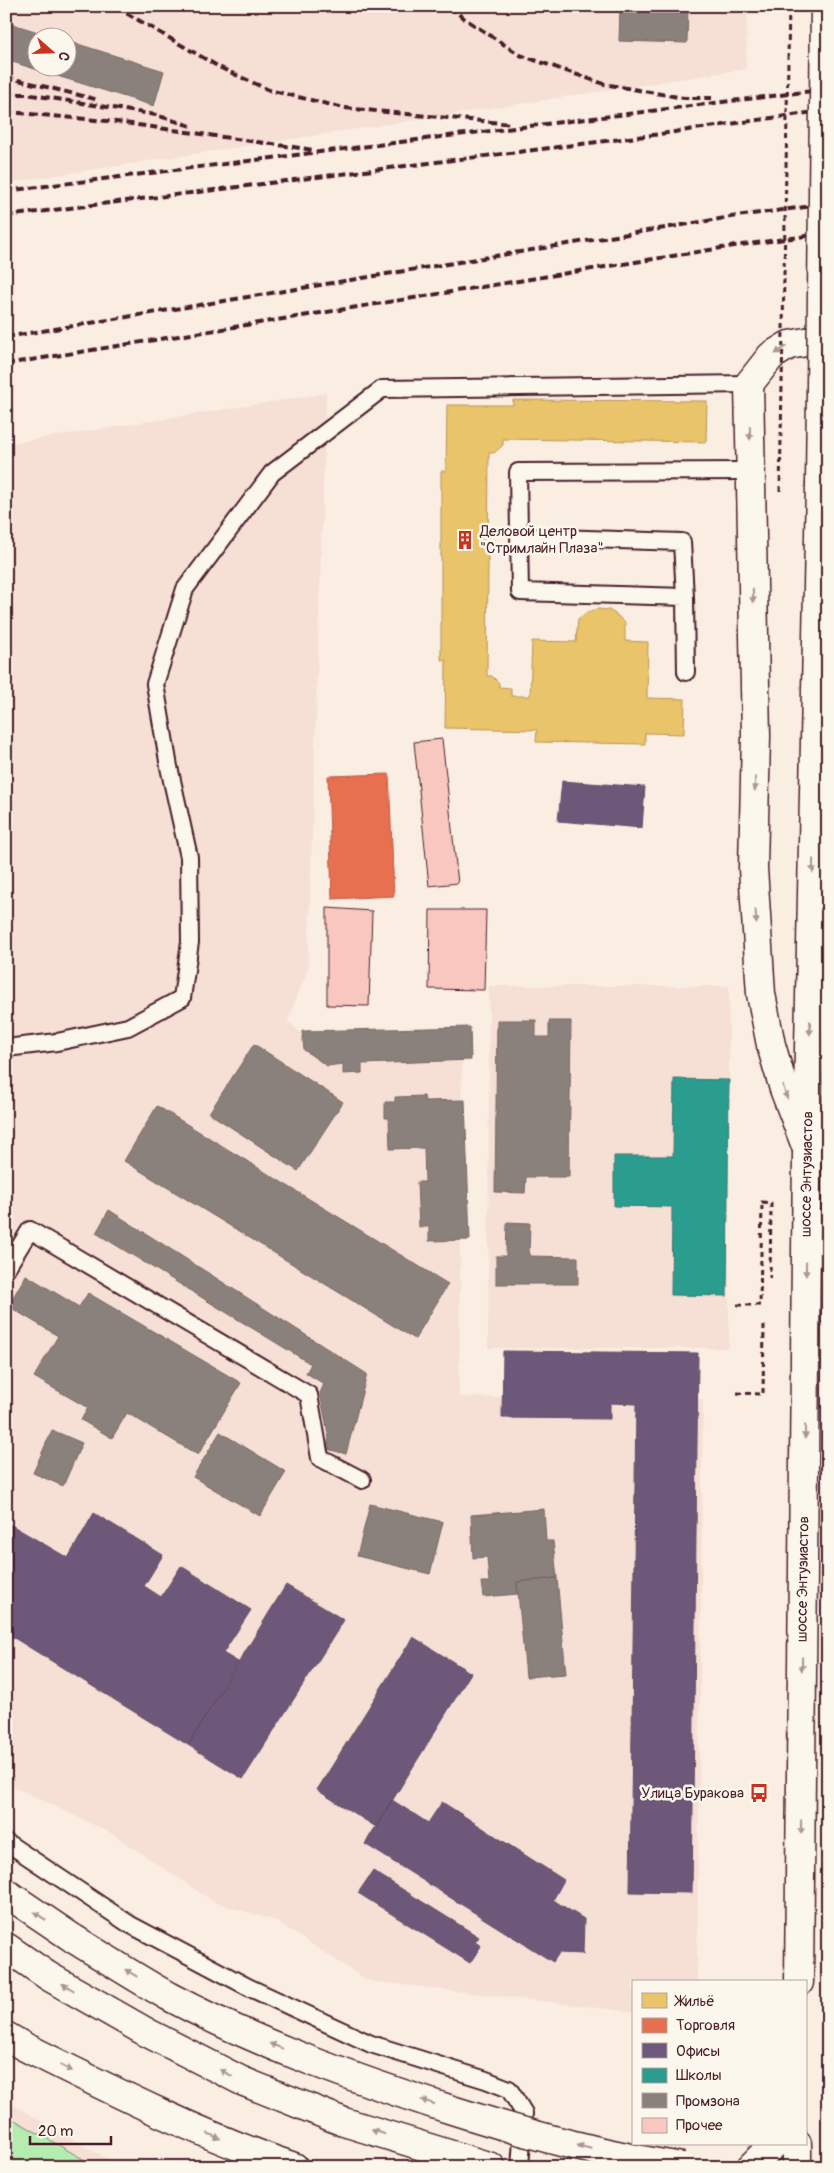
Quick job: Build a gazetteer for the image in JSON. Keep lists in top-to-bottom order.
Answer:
{
  "streets": {
    "main road": ["шоссе Энтузиастов"]
  },
  "places": {
    "building": ["Деловой центр \"Стримлайн Плаза\""],
    "bus stop": ["Улица Буракова"]
  },
  "legend": [
    "Жильё",
    "Торговля",
    "Офисы",
    "Школы",
    "Промзона",
    "Прочее"
  ],
  "scale_bar": "20 m",
  "north": "right"
}
